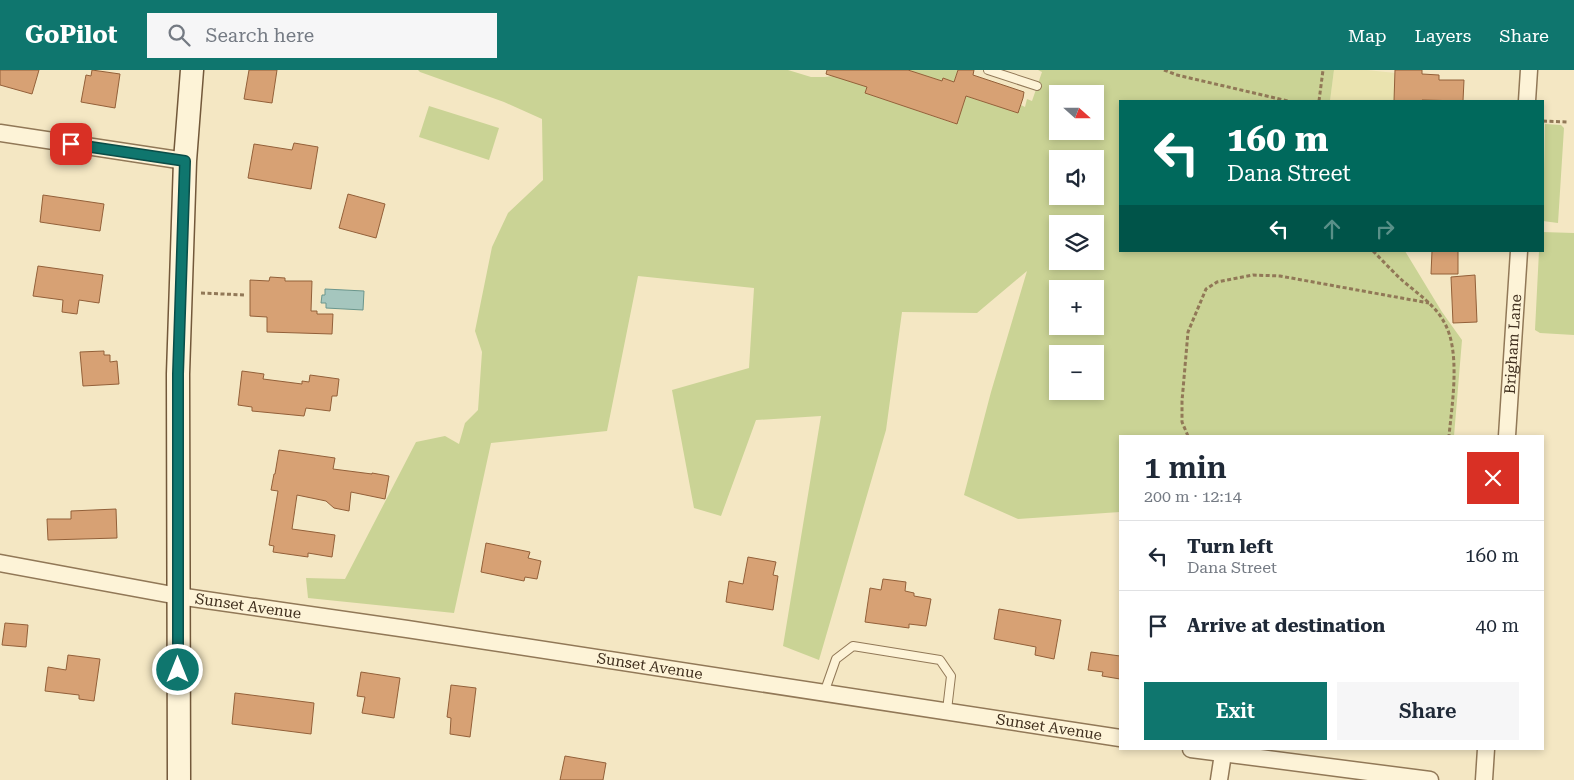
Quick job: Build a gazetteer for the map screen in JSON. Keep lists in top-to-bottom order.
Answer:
{
  "streets": {
    "street": ["Brigham Lane", "Sunset Avenue"]
  },
  "north": "right",
  "page": {
    "header": "GoPilot",
    "search": "Search here",
    "nav": ["Map", "Layers", "Share"],
    "map_buttons": ["+", "−"],
    "turn": ["160 m", "Dana Street"],
    "heading": ["1 min", "200 m · 12:14"],
    "list": [
      {
        "name": "Turn left",
        "note": "Dana Street",
        "value": "160 m"
      },
      {
        "name": "Arrive at destination",
        "value": "40 m"
      }
    ],
    "buttons": ["Exit", "Share"]
  }
}
